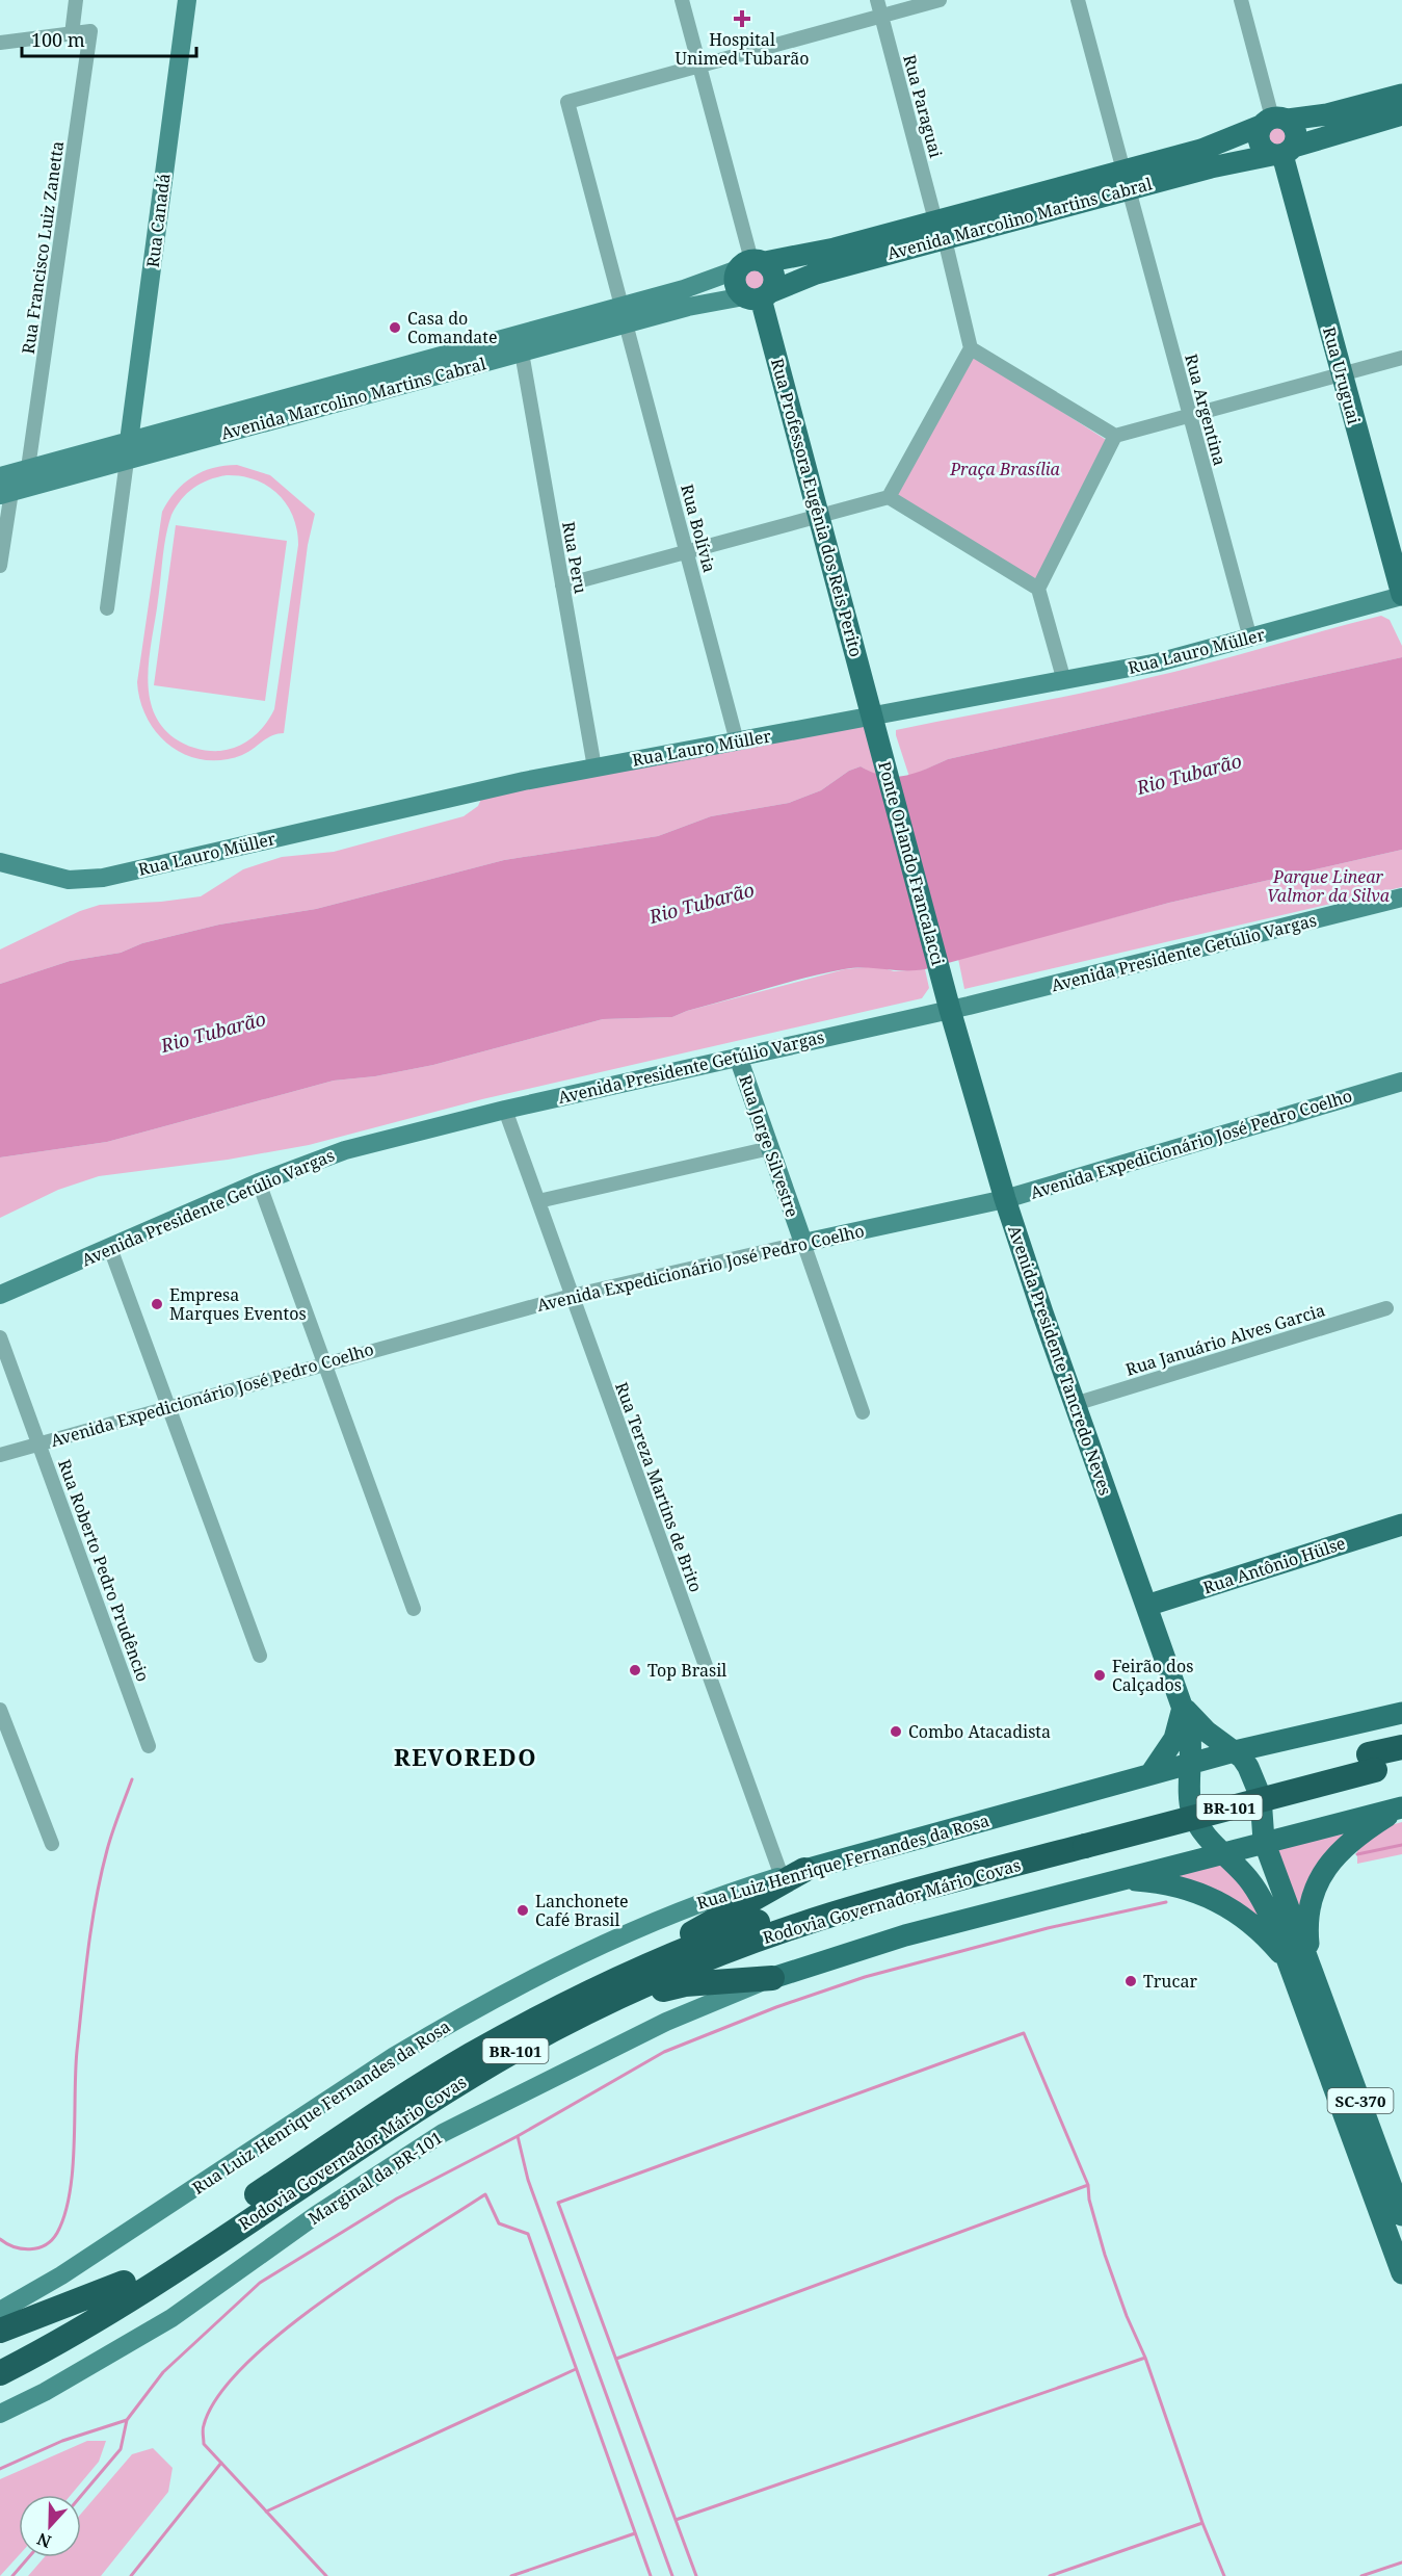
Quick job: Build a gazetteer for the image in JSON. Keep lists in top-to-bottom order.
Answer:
{
  "streets": {
    "highway": ["BR-101", "Rodovia Governador Mário Covas"],
    "main road": [
      "Avenida Marcolino Martins Cabral",
      "Rua Canadá",
      "Rua Uruguai",
      "Rua Professora Eugênia dos Reis Perito",
      "Rua Lauro Müller",
      "Ponte Orlando Francalacci",
      "Avenida Presidente Getúlio Vargas",
      "Avenida Expedicionário José Pedro Coelho",
      "Rua Jorge Silvestre",
      "Avenida Presidente Tancredo Neves",
      "Rua Antônio Hülse",
      "Rua Luiz Henrique Fernandes da Rosa",
      "SC-370",
      "Marginal da BR-101"
    ],
    "street": [
      "Rua Paraguai",
      "Rua Francisco Luiz Zanetta",
      "Rua Argentina",
      "Rua Bolívia",
      "Rua Peru",
      "Rua Januário Alves Garcia",
      "Rua Tereza Martins de Brito",
      "Rua Roberto Pedro Prudêncio"
    ]
  },
  "crossings": [
    ["Rua Paraguai", "Avenida Marcolino Martins Cabral"],
    ["Avenida Marcolino Martins Cabral", "Rua Canadá"],
    ["Avenida Marcolino Martins Cabral", "Rua Francisco Luiz Zanetta"],
    ["Avenida Marcolino Martins Cabral", "Rua Uruguai"],
    ["Avenida Marcolino Martins Cabral", "Rua Argentina"],
    ["Avenida Marcolino Martins Cabral", "Rua Professora Eugênia dos Reis Perito"],
    ["Avenida Marcolino Martins Cabral", "Rua Bolívia"],
    ["Avenida Marcolino Martins Cabral", "Rua Peru"],
    ["Rua Uruguai", "Rua Lauro Müller"],
    ["Rua Argentina", "Rua Lauro Müller"],
    ["Rua Professora Eugênia dos Reis Perito", "Rua Lauro Müller"],
    ["Rua Professora Eugênia dos Reis Perito", "Ponte Orlando Francalacci"],
    ["Rua Bolívia", "Rua Lauro Müller"],
    ["Rua Peru", "Rua Lauro Müller"],
    ["Rua Lauro Müller", "Ponte Orlando Francalacci"],
    ["Ponte Orlando Francalacci", "Avenida Presidente Getúlio Vargas"],
    ["Ponte Orlando Francalacci", "Avenida Presidente Tancredo Neves"],
    ["Avenida Presidente Getúlio Vargas", "Rua Jorge Silvestre"],
    ["Avenida Presidente Getúlio Vargas", "Avenida Presidente Tancredo Neves"],
    ["Avenida Presidente Getúlio Vargas", "Rua Tereza Martins de Brito"],
    ["Avenida Expedicionário José Pedro Coelho", "Rua Jorge Silvestre"],
    ["Avenida Expedicionário José Pedro Coelho", "Avenida Presidente Tancredo Neves"],
    ["Avenida Expedicionário José Pedro Coelho", "Rua Tereza Martins de Brito"],
    ["Avenida Expedicionário José Pedro Coelho", "Rua Roberto Pedro Prudêncio"],
    ["Rua Januário Alves Garcia", "Avenida Presidente Tancredo Neves"],
    ["Avenida Presidente Tancredo Neves", "Rua Antônio Hülse"],
    ["Avenida Presidente Tancredo Neves", "Rua Luiz Henrique Fernandes da Rosa"],
    ["Avenida Presidente Tancredo Neves", "SC-370"],
    ["Rua Tereza Martins de Brito", "Rua Luiz Henrique Fernandes da Rosa"],
    ["Rua Luiz Henrique Fernandes da Rosa", "SC-370"]
  ],
  "districts": ["REVOREDO"],
  "water": ["Rio Tubarão"],
  "parks": ["Praça Brasília", "Parque Linear Valmor da Silva"],
  "places": {
    "health": ["Hospital Unimed Tubarão"],
    "other": [
      "Casa do Comandate",
      "Empresa Marques Eventos",
      "Top Brasil",
      "Feirão dos Calçados",
      "Combo Atacadista",
      "Lanchonete Café Brasil",
      "Trucar"
    ]
  },
  "scale_bar": "100 m",
  "north": "bottom"
}
